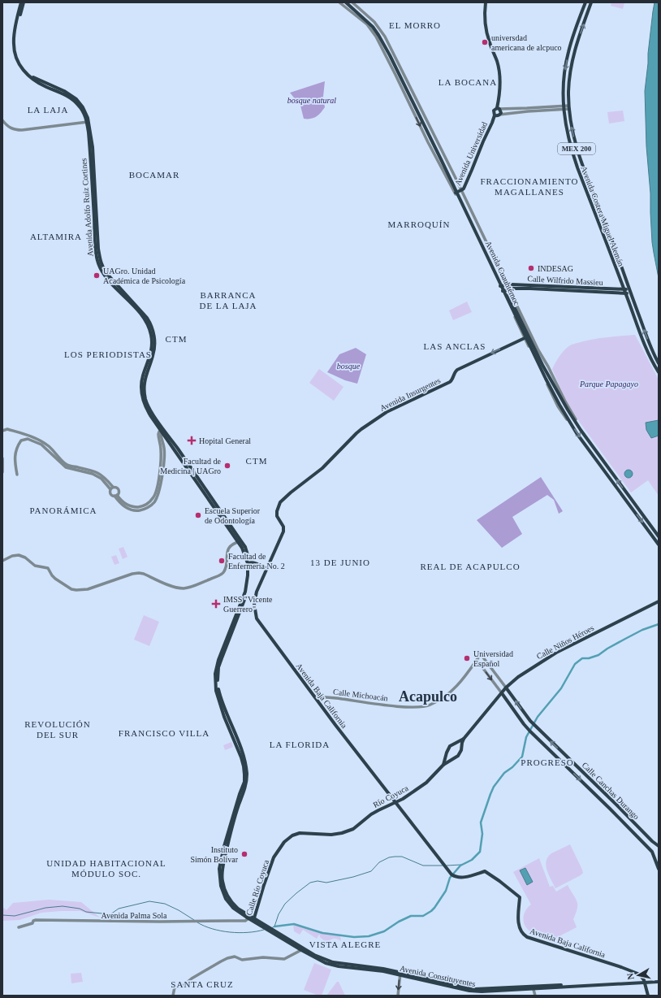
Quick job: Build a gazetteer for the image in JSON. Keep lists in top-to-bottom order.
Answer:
{
  "streets": {
    "main road": [
      "MEX 200",
      "Avenida Universidad",
      "Avenida Adolfo Ruiz Cortines",
      "Avenida Costera Miguel Alemán",
      "Avenida Cuauhtémoc",
      "Calle Wilfrido Massieu",
      "Avenida Insurgentes",
      "Calle Niños Héroes",
      "Avenida Baja California",
      "Calle Canchas Durango",
      "Río Coyuca",
      "Calle Río Coyuca",
      "Avenida Constituyentes"
    ],
    "street": ["Calle Michoacán", "Avenida Palma Sola"]
  },
  "crossings": [
    ["Avenida Adolfo Ruiz Cortines", "Calle Río Coyuca"],
    ["Avenida Adolfo Ruiz Cortines", "Avenida Palma Sola"],
    ["Avenida Adolfo Ruiz Cortines", "Avenida Constituyentes"],
    ["Avenida Costera Miguel Alemán", "Calle Wilfrido Massieu"],
    ["Avenida Insurgentes", "Avenida Baja California"],
    ["Calle Niños Héroes", "Calle Canchas Durango"],
    ["Calle Niños Héroes", "Río Coyuca"],
    ["Calle Michoacán", "Avenida Baja California"],
    ["Calle Michoacán", "Calle Canchas Durango"],
    ["Avenida Baja California", "Río Coyuca"],
    ["Avenida Baja California", "Avenida Constituyentes"],
    ["Río Coyuca", "Calle Río Coyuca"]
  ],
  "one_way": ["Avenida Insurgentes", "Calle Canchas Durango"],
  "districts": [
    "EL MORRO",
    "LA BOCANA",
    "LA LAJA",
    "BOCAMAR",
    "FRACCIONAMIENTO MAGALLANES",
    "MARROQUÍN",
    "ALTAMIRA",
    "BARRANCA DE LA LAJA",
    "CTM",
    "LAS ANCLAS",
    "LOS PERIODISTAS",
    "CTM",
    "PANORÁMICA",
    "13 DE JUNIO",
    "REAL DE ACAPULCO",
    "Acapulco",
    "REVOLUCIÓN DEL SUR",
    "FRANCISCO VILLA",
    "LA FLORIDA",
    "PROGRESO",
    "UNIDAD HABITACIONAL MÓDULO SOC.",
    "VISTA ALEGRE",
    "SANTA CRUZ"
  ],
  "parks": ["bosque natural", "bosque", "Parque Papagayo"],
  "places": {
    "other": [
      "universdad americana de alcpuco",
      "INDESAG",
      "UAGro. Unidad Académica de Psicología",
      "Facultad de Medicina | UAGro",
      "Escuela Superior de Odontología",
      "Facultad de Enfermería No. 2",
      "Universidad Español",
      "Instituto Simón Bolívar"
    ],
    "health": ["Hopital General", "IMSS \"Vicente Guerrero\""]
  },
  "north": "left"
}
